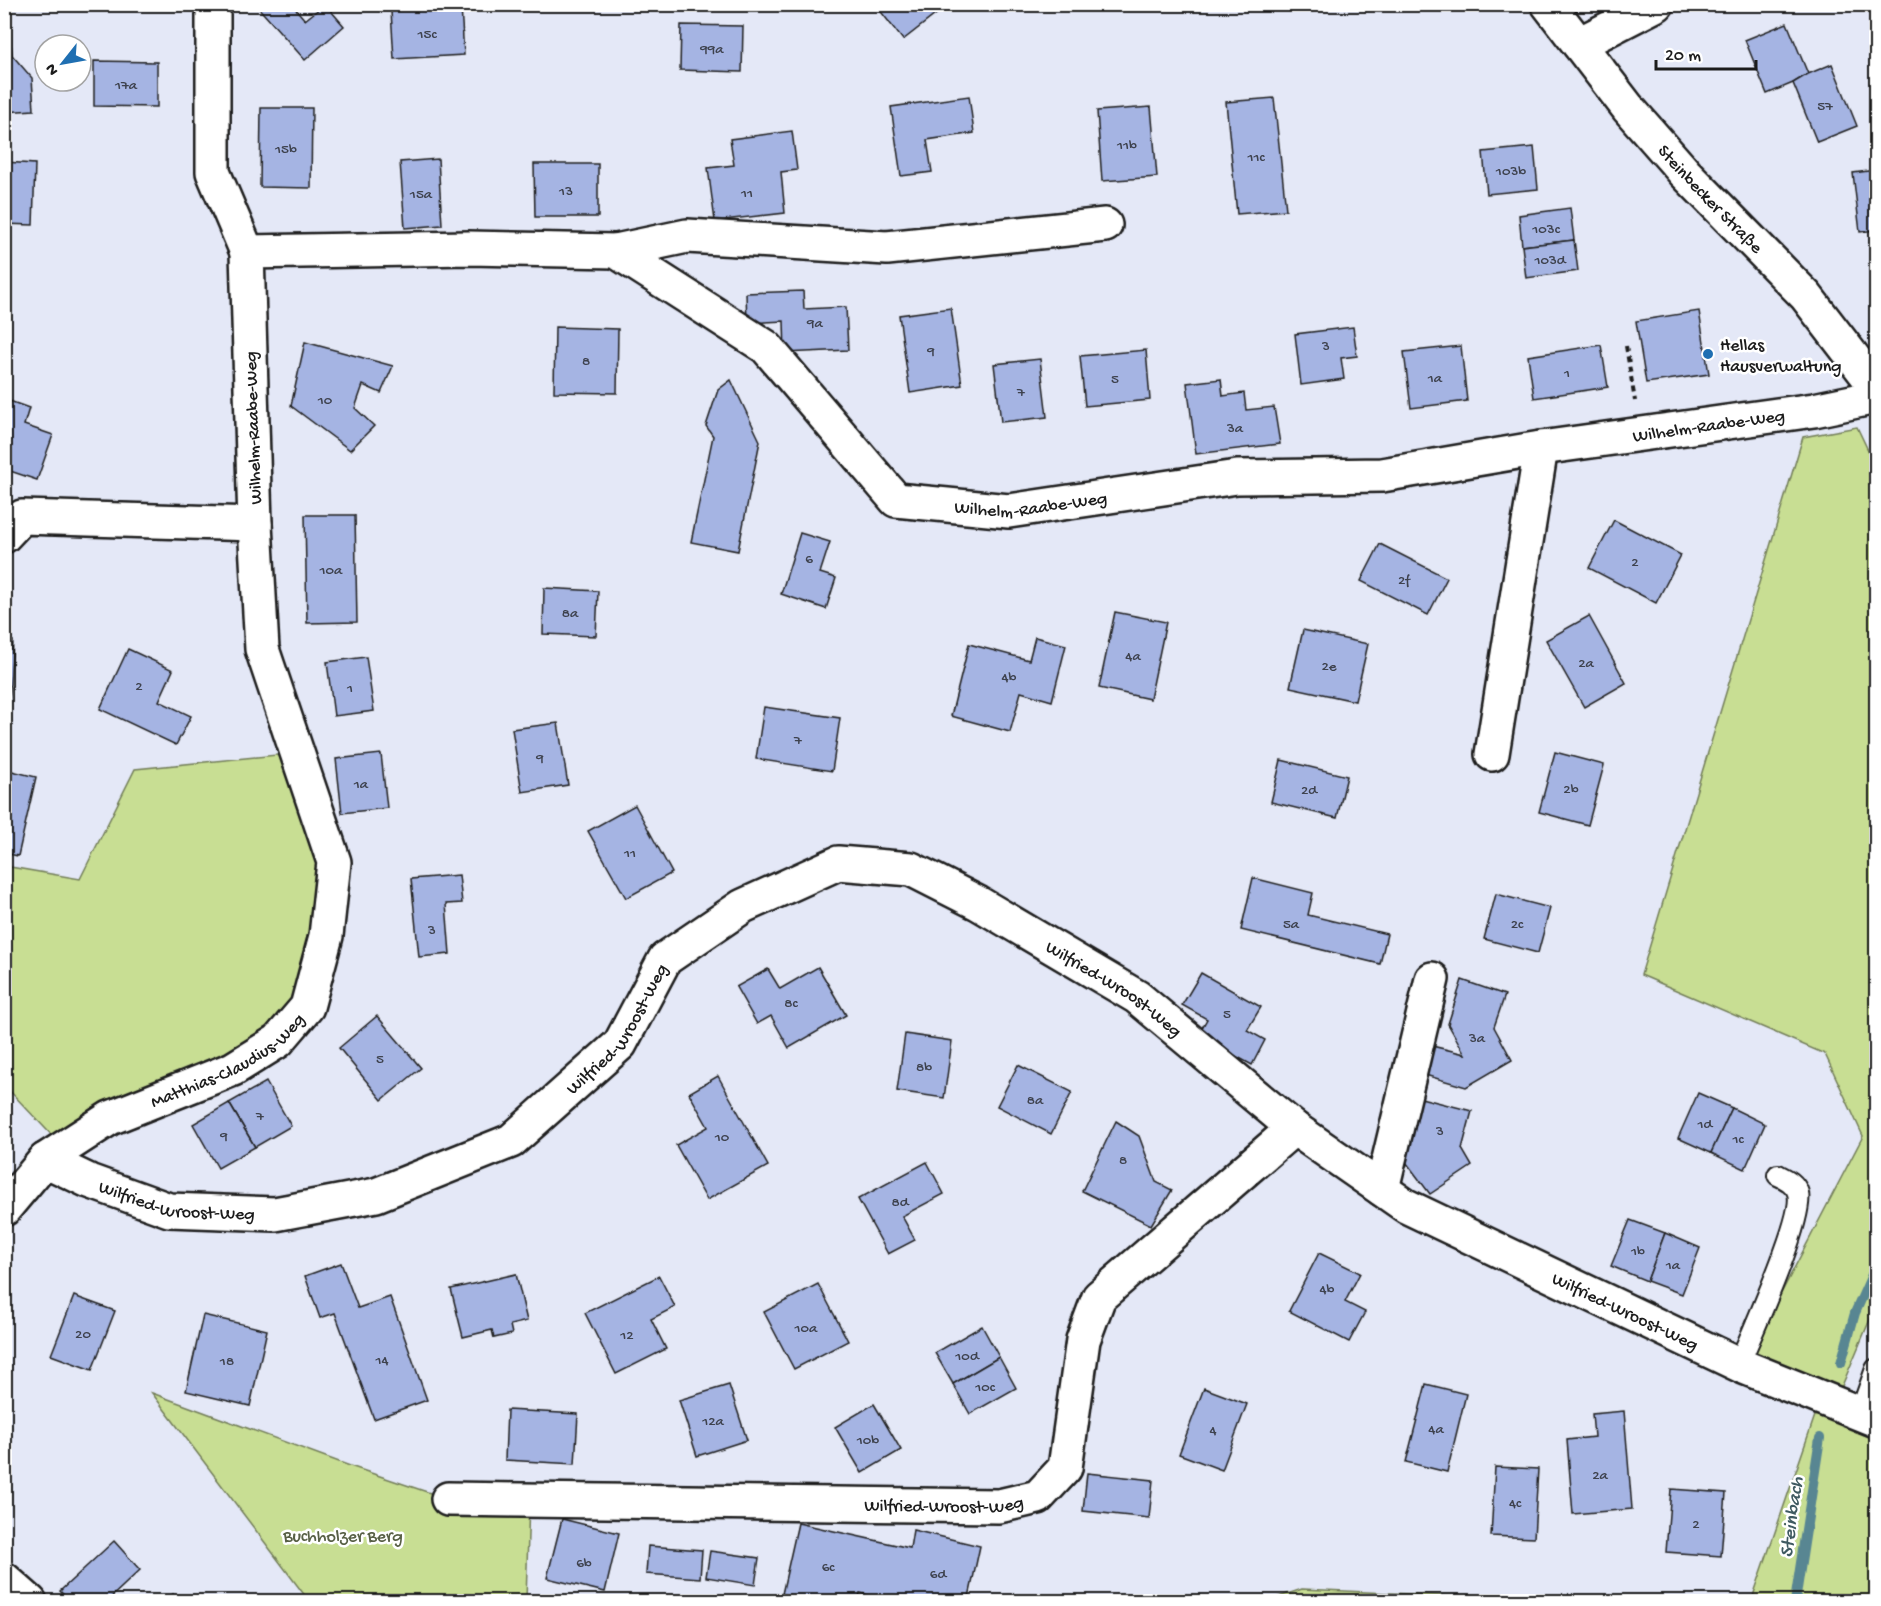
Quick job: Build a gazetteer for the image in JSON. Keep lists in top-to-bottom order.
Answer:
{
  "streets": {
    "street": [
      "Steinbecker Straße",
      "Wilhelm-Raabe-Weg",
      "Wilfried-Wroost-Weg",
      "Matthias-Claudius-Weg"
    ]
  },
  "crossings": [
    ["Wilhelm-Raabe-Weg", "Matthias-Claudius-Weg"],
    ["Wilfried-Wroost-Weg", "Matthias-Claudius-Weg"]
  ],
  "water": ["Steinbach"],
  "parks": ["Buchholzer Berg"],
  "places": ["Hellas Hausverwaltung"],
  "house_numbers": [
    "15c",
    "99a",
    "17a",
    "57",
    "11b",
    "15b",
    "11c",
    "103b",
    "13",
    "11",
    "15a",
    "103c",
    "103d",
    "9a",
    "3",
    "9",
    "8",
    "1",
    "1a",
    "5",
    "7",
    "10",
    "3a",
    "6",
    "2",
    "10a",
    "2f",
    "8a",
    "4a",
    "2a",
    "2e",
    "4b",
    "2",
    "1",
    "7",
    "9",
    "1a",
    "2b",
    "2d",
    "11",
    "5a",
    "2c",
    "3",
    "8c",
    "5",
    "3a",
    "5",
    "8b",
    "8a",
    "7",
    "1d",
    "3",
    "9",
    "10",
    "1c",
    "8",
    "8d",
    "1b",
    "1a",
    "4b",
    "10a",
    "20",
    "12",
    "10d",
    "14",
    "18",
    "10c",
    "12a",
    "4a",
    "4",
    "10b",
    "2a",
    "4c",
    "2",
    "6b",
    "6c",
    "6d"
  ],
  "scale_bar": "20 m",
  "north": "bottom left"
}
